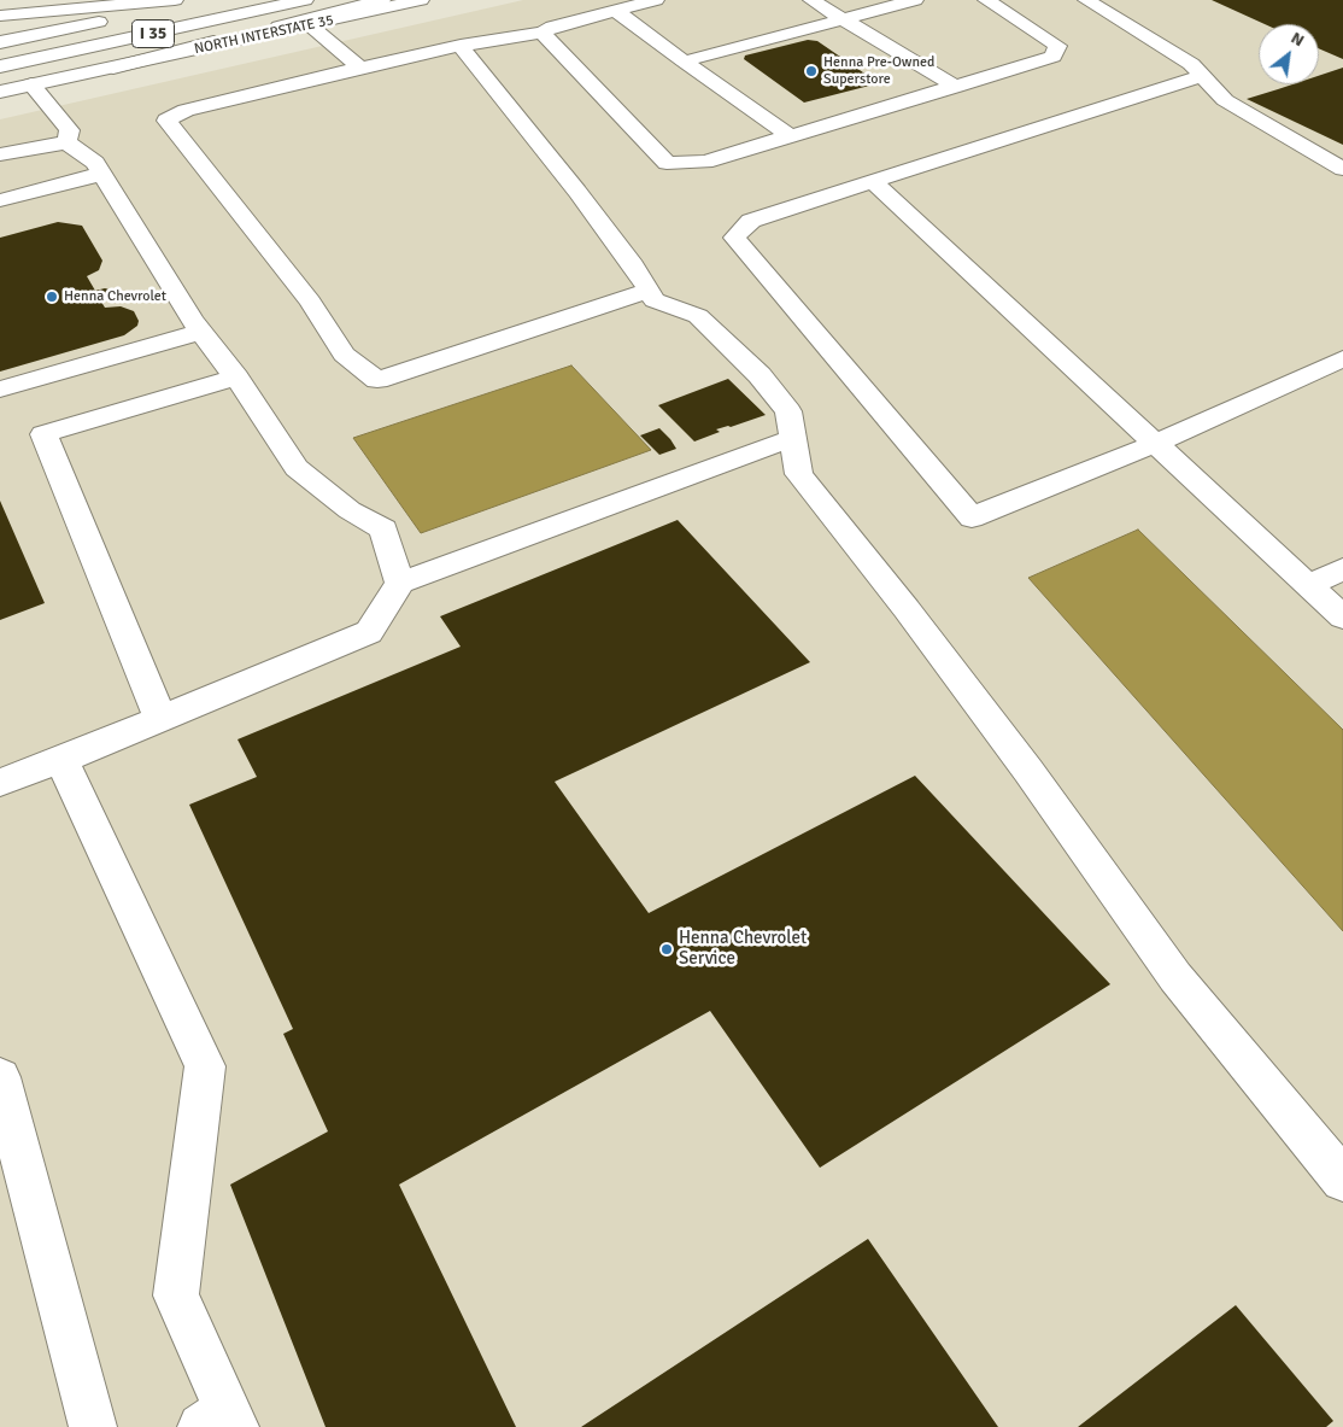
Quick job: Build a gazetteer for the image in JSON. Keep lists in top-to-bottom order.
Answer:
{
  "streets": {
    "main road": ["I 35", "NORTH INTERSTATE 35"]
  },
  "crossings": [
    ["I 35", "NORTH INTERSTATE 35"]
  ],
  "places": ["Henna Pre-Owned Superstore", "Henna Chevrolet", "Henna Chevrolet Service"],
  "north": "top right"
}
